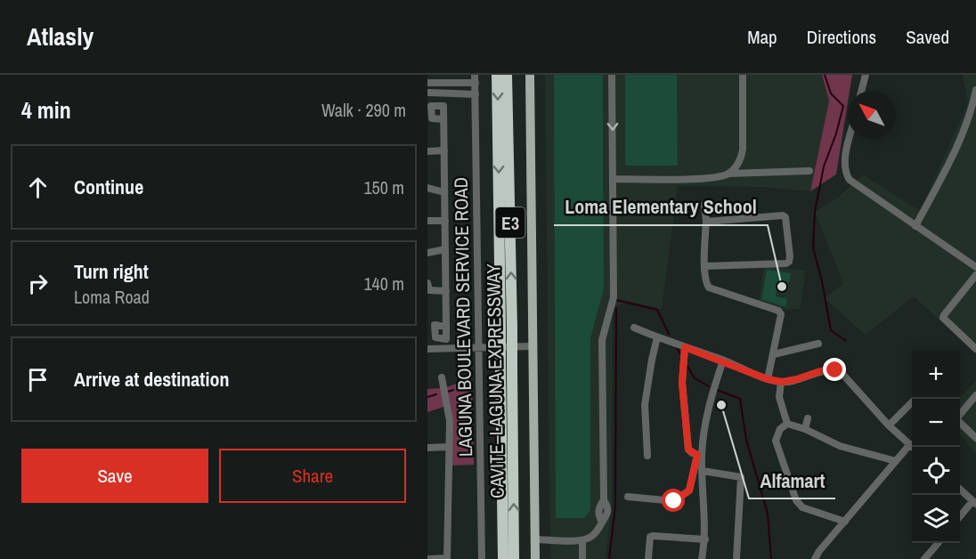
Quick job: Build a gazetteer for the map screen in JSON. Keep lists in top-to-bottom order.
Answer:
{
  "streets": {
    "highway": ["E3", "CAVITE–LAGUNA EXPRESSWAY"],
    "street": ["LAGUNA BOULEVARD SERVICE ROAD"]
  },
  "places": ["Loma Elementary School", "Alfamart"],
  "north": "top left",
  "page": {
    "header": "Atlasly",
    "nav": ["Map", "Directions", "Saved"],
    "heading": ["4 min", "Walk · 290 m"],
    "list": [
      ["Continue", "150 m"],
      ["Turn right", "Loma Road", "140 m"],
      "Arrive at destination"
    ],
    "map_buttons": ["+", "−"],
    "buttons": ["Save", "Share"]
  }
}
